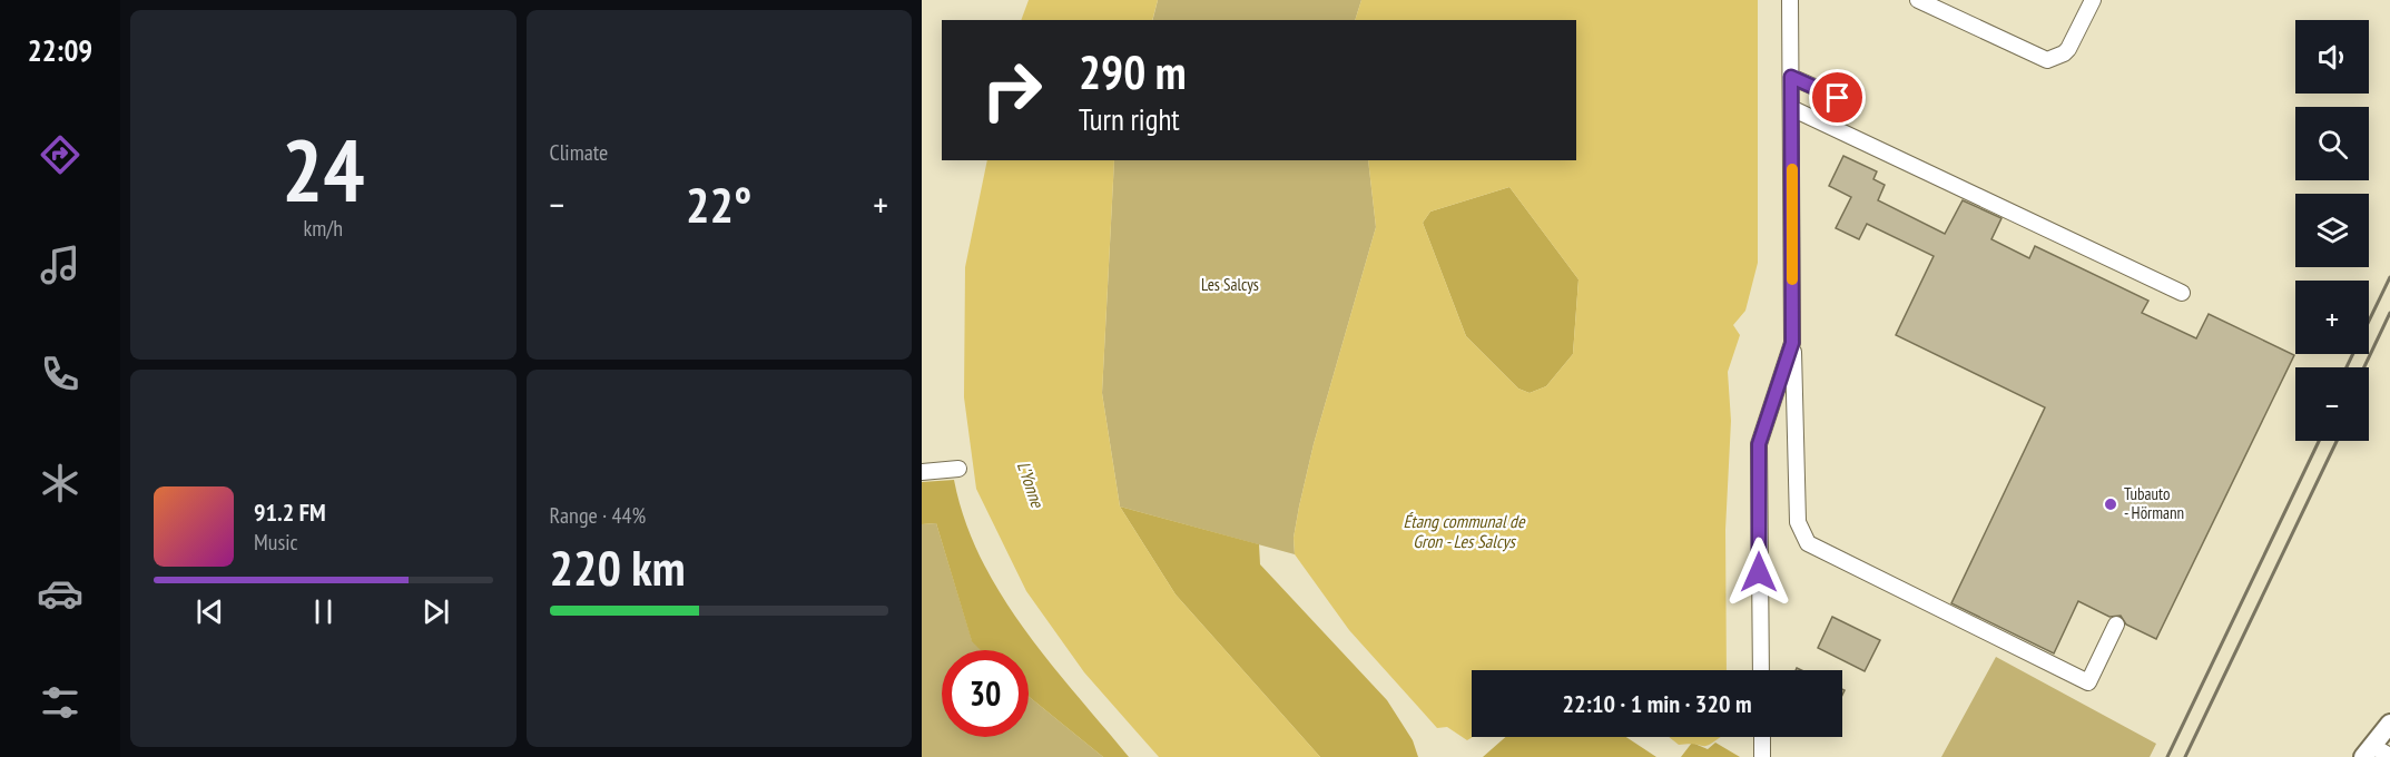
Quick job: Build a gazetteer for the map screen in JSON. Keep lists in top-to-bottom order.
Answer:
{
  "water": ["L'Yonne", "Étang communal de Gron - Les Salcys"],
  "parks": ["Les Salcys"],
  "places": ["Tubauto - Hörmann"],
  "page": {
    "tabs": "22:09",
    "tile": [
      ["24", "km/h"],
      "Climate",
      ["Range · 44%", "220 km"]
    ],
    "map_buttons": ["+", "−"],
    "turn": ["290 m", "Turn right"],
    "heat": ["−", "22°", "+"],
    "song": ["91.2 FM", "Music"],
    "limit": "30",
    "trip": "22:10 · 1 min · 320 m"
  }
}
